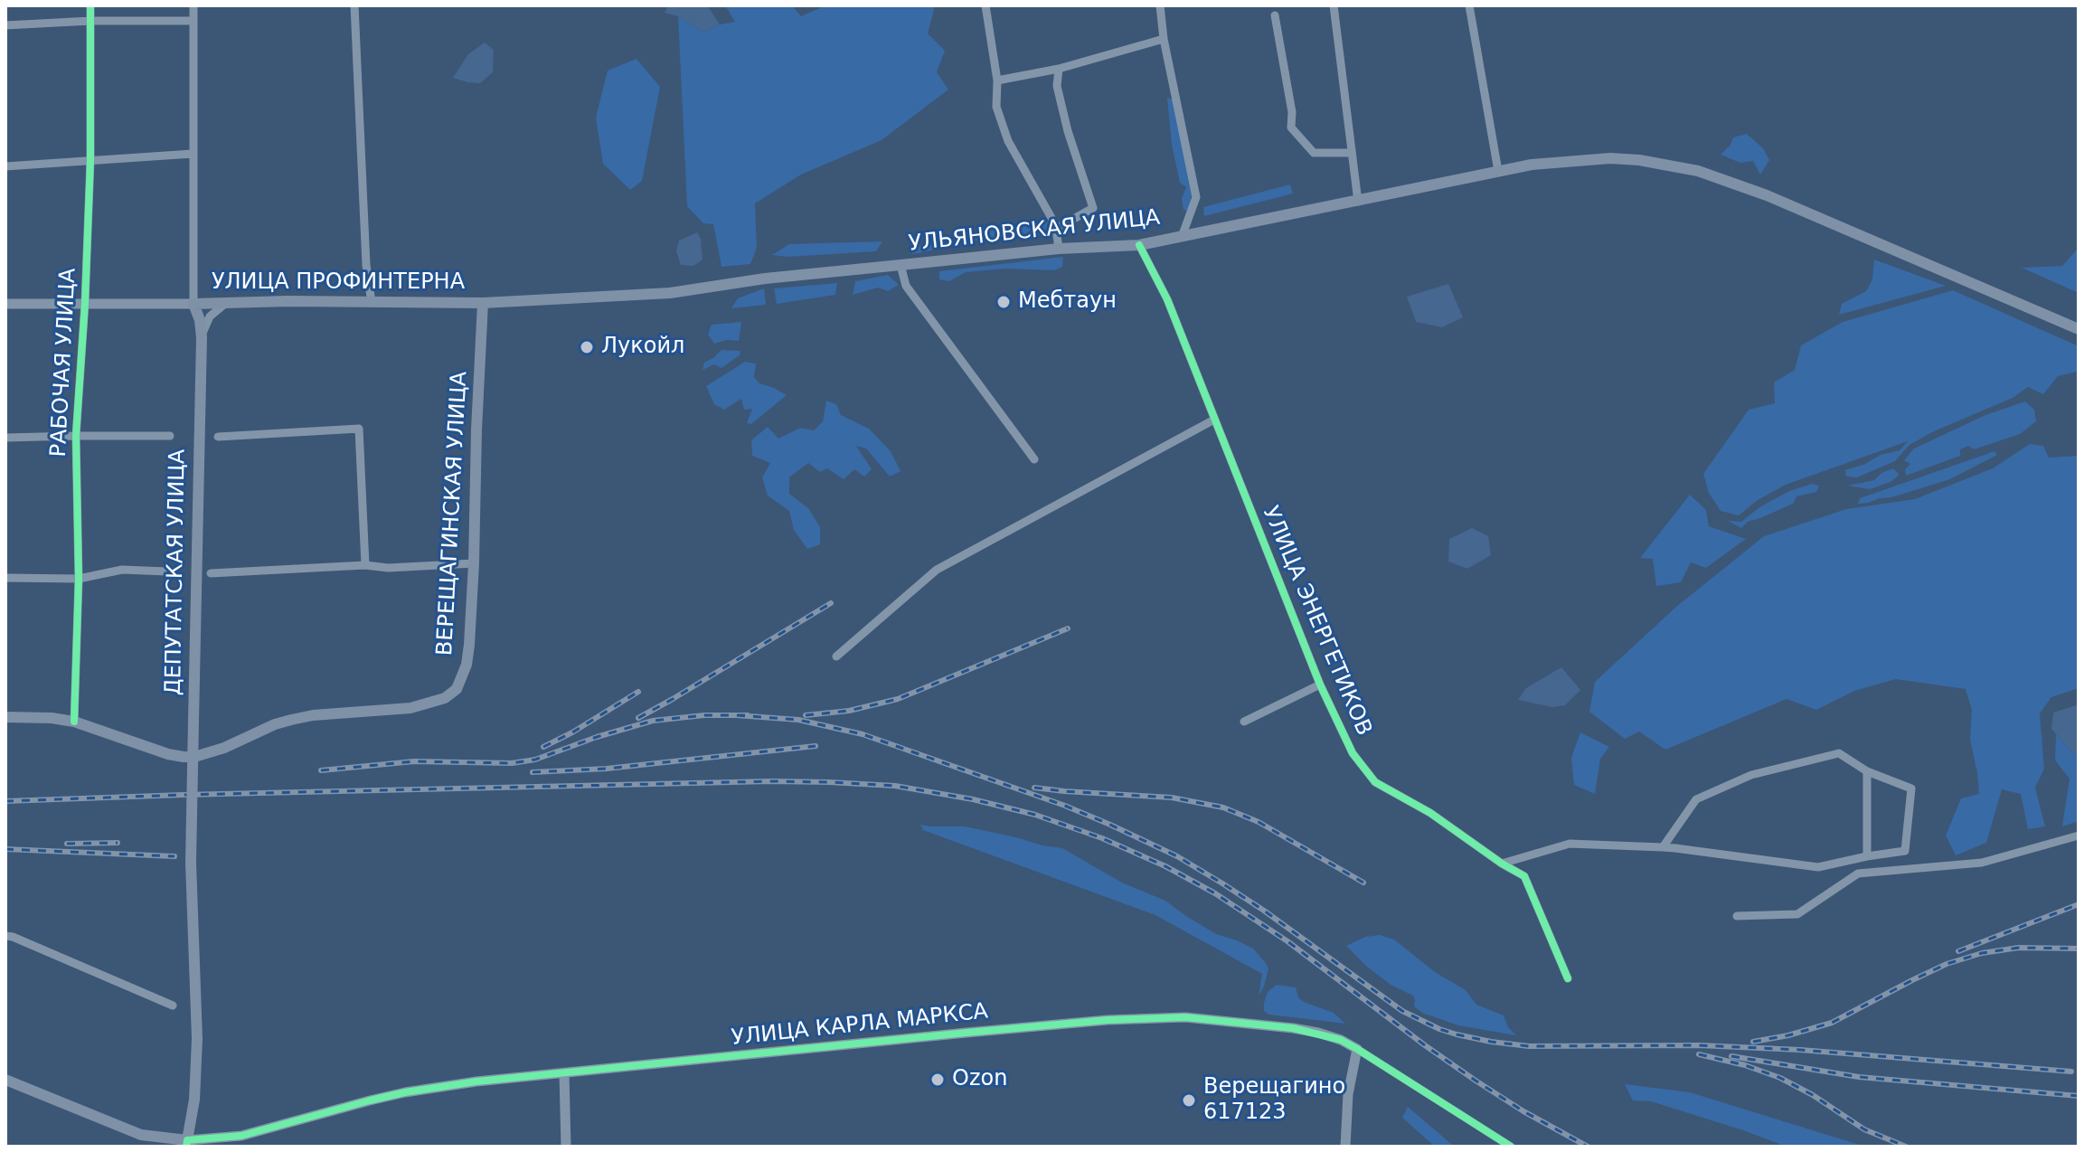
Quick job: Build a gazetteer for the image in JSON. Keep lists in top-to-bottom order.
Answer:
{
  "streets": {
    "main road": [
      "УЛЬЯНОВСКАЯ УЛИЦА",
      "УЛИЦА ПРОФИНТЕРНА",
      "ВЕРЕЩАГИНСКАЯ УЛИЦА",
      "ДЕПУТАТСКАЯ УЛИЦА",
      "УЛИЦА КАРЛА МАРКСА"
    ],
    "street": ["РАБОЧАЯ УЛИЦА", "УЛИЦА ЭНЕРГЕТИКОВ"]
  },
  "crossings": [
    ["УЛЬЯНОВСКАЯ УЛИЦА", "УЛИЦА ПРОФИНТЕРНА"],
    ["УЛЬЯНОВСКАЯ УЛИЦА", "ВЕРЕЩАГИНСКАЯ УЛИЦА"],
    ["УЛЬЯНОВСКАЯ УЛИЦА", "УЛИЦА ЭНЕРГЕТИКОВ"],
    ["УЛИЦА ПРОФИНТЕРНА", "ВЕРЕЩАГИНСКАЯ УЛИЦА"],
    ["УЛИЦА ПРОФИНТЕРНА", "ДЕПУТАТСКАЯ УЛИЦА"],
    ["РАБОЧАЯ УЛИЦА", "ВЕРЕЩАГИНСКАЯ УЛИЦА"],
    ["ДЕПУТАТСКАЯ УЛИЦА", "УЛИЦА КАРЛА МАРКСА"]
  ],
  "places": [
    "Мебтаун",
    "Лукойл",
    "Ozon",
    "Верещагино 617123"
  ]
}
